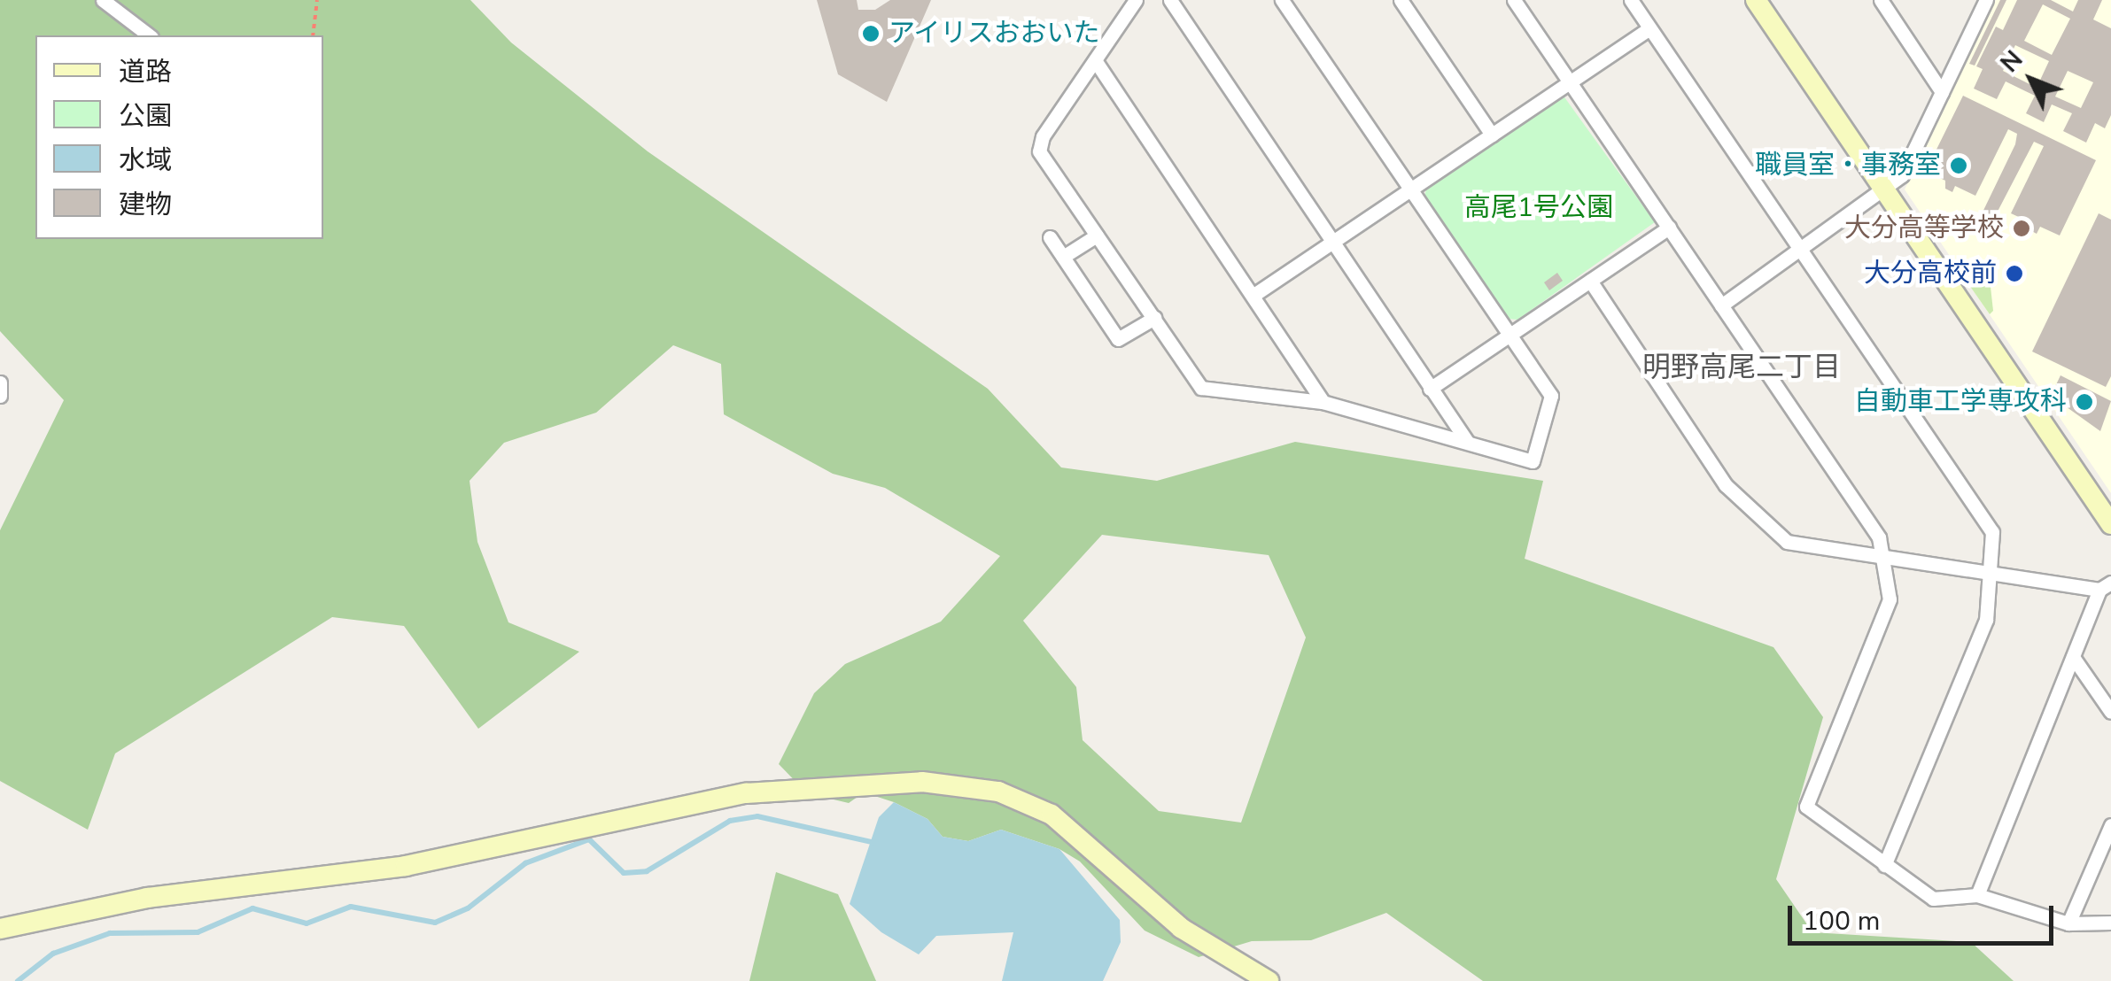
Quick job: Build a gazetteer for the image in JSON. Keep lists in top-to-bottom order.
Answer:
{
  "districts": ["明野高尾二丁目"],
  "parks": ["高尾1号公園"],
  "places": [
    "アイリスおおいた",
    "職員室・事務室",
    "大分高等学校",
    "大分高校前",
    "自動車工学専攻科"
  ],
  "legend": [
    "道路",
    "公園",
    "水域",
    "建物"
  ],
  "scale_bar": "100 m",
  "north": "top left"
}
